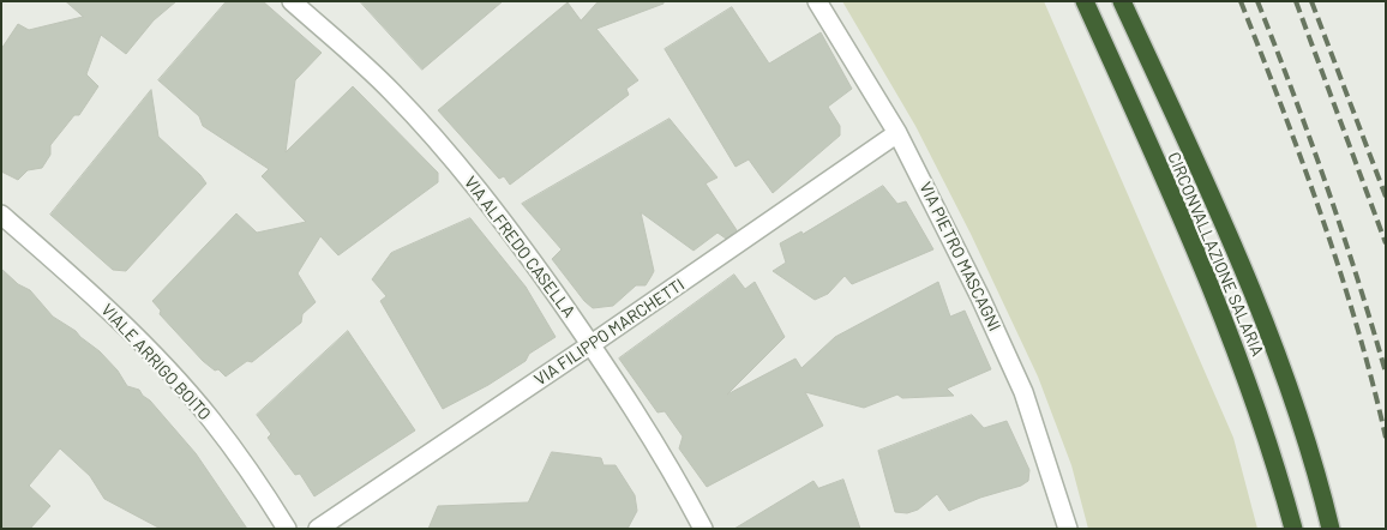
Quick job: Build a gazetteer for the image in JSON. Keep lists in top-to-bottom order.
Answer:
{
  "streets": {
    "highway": ["CIRCONVALLAZIONE SALARIA"],
    "street": [
      "VIA ALFREDO CASELLA",
      "VIA PIETRO MASCAGNI",
      "VIA FILIPPO MARCHETTI",
      "VIALE ARRIGO BOITO"
    ]
  },
  "crossings": [
    ["VIA ALFREDO CASELLA", "VIA FILIPPO MARCHETTI"],
    ["VIA PIETRO MASCAGNI", "VIA FILIPPO MARCHETTI"]
  ]
}
